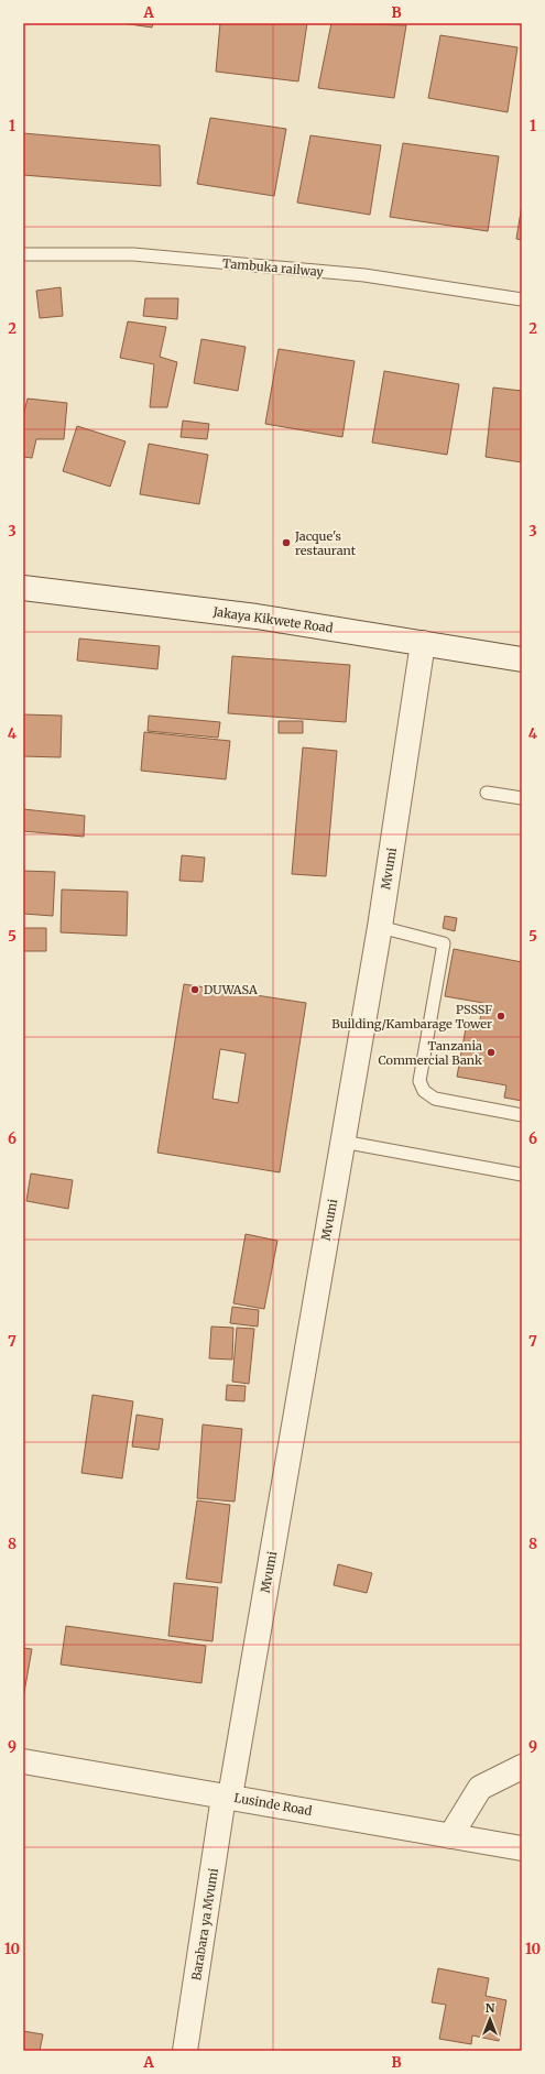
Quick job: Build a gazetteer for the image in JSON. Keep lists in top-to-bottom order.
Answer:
{
  "streets": {
    "street": [
      "Jakaya Kikwete Road",
      "Mvumi",
      "Lusinde Road",
      "Barabara ya Mvumi"
    ],
    "lane": ["Tambuka railway"]
  },
  "crossings": [
    ["Jakaya Kikwete Road", "Mvumi"],
    ["Mvumi", "Lusinde Road"],
    ["Mvumi", "Barabara ya Mvumi"],
    ["Lusinde Road", "Barabara ya Mvumi"]
  ],
  "places": [
    "Jacque's restaurant",
    "DUWASA",
    "PSSSF Building/Kambarage Tower",
    "Tanzania Commercial Bank"
  ],
  "north": "top",
  "grid": {
    "columns": ["A", "B"],
    "rows": [
      "1",
      "2",
      "3",
      "4",
      "5",
      "6",
      "7",
      "8",
      "9",
      "10"
    ]
  }
}
